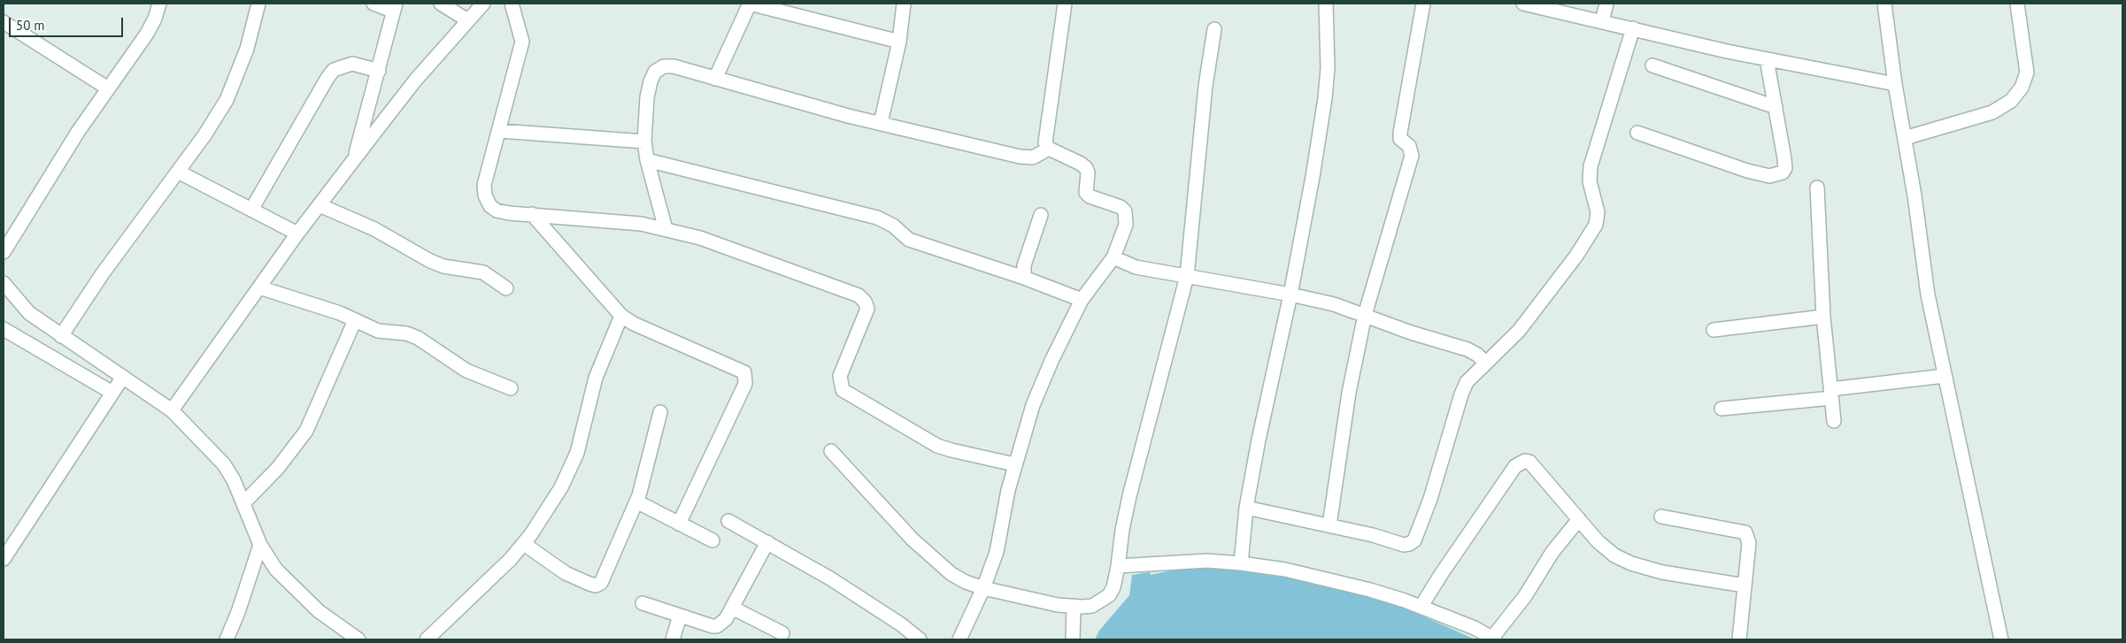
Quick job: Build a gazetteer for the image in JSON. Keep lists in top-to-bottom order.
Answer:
{
  "scale_bar": "50 m"
}
